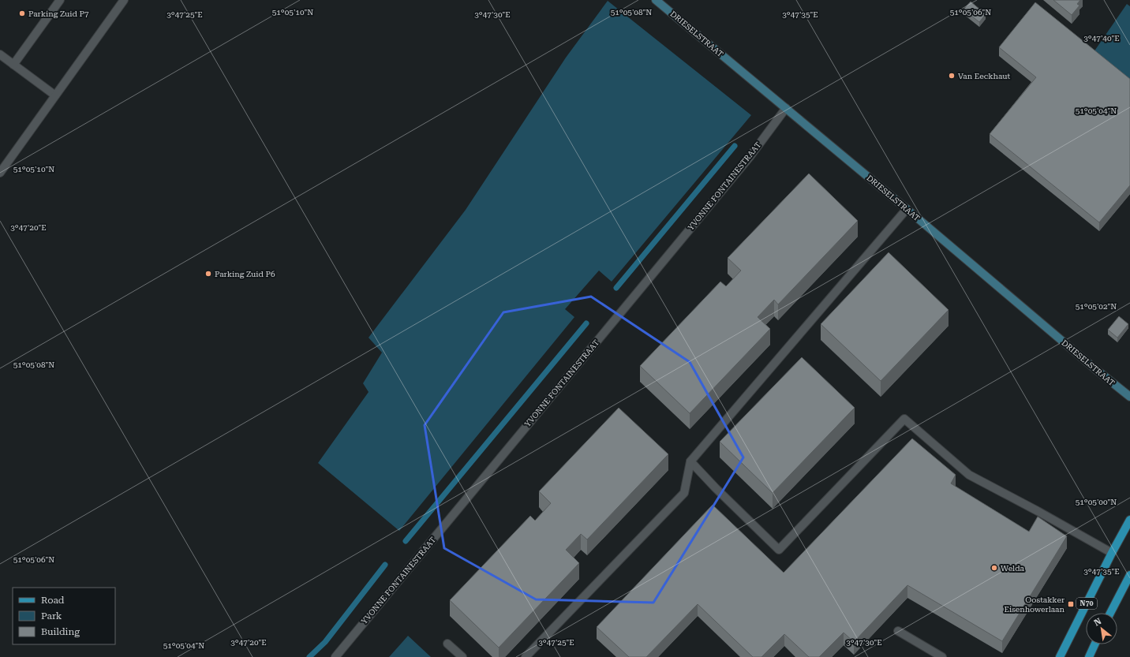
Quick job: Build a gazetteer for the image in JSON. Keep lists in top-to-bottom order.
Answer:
{
  "streets": {
    "main road": ["N70"],
    "street": ["DRIESELSTRAAT", "YVONNE FONTAINESTRAAT"]
  },
  "crossings": [
    ["DRIESELSTRAAT", "YVONNE FONTAINESTRAAT"]
  ],
  "places": {
    "other": [
      "Parking Zuid P7",
      "Van Eeckhaut",
      "Parking Zuid P6",
      "Welda"
    ],
    "transit": ["Oostakker Eisenhowerlaan"]
  },
  "legend": ["Road", "Park", "Building"],
  "north": "top left",
  "coordinates": [
    "51°05'10\"N",
    "51°05'08\"N",
    "51°05'06\"N",
    "3°47'25\"E",
    "3°47'30\"E",
    "3°47'35\"E",
    "3°47'40\"E",
    "51°05'04\"N",
    "3°47'20\"E",
    "51°05'02\"N",
    "51°05'00\"N"
  ]
}
